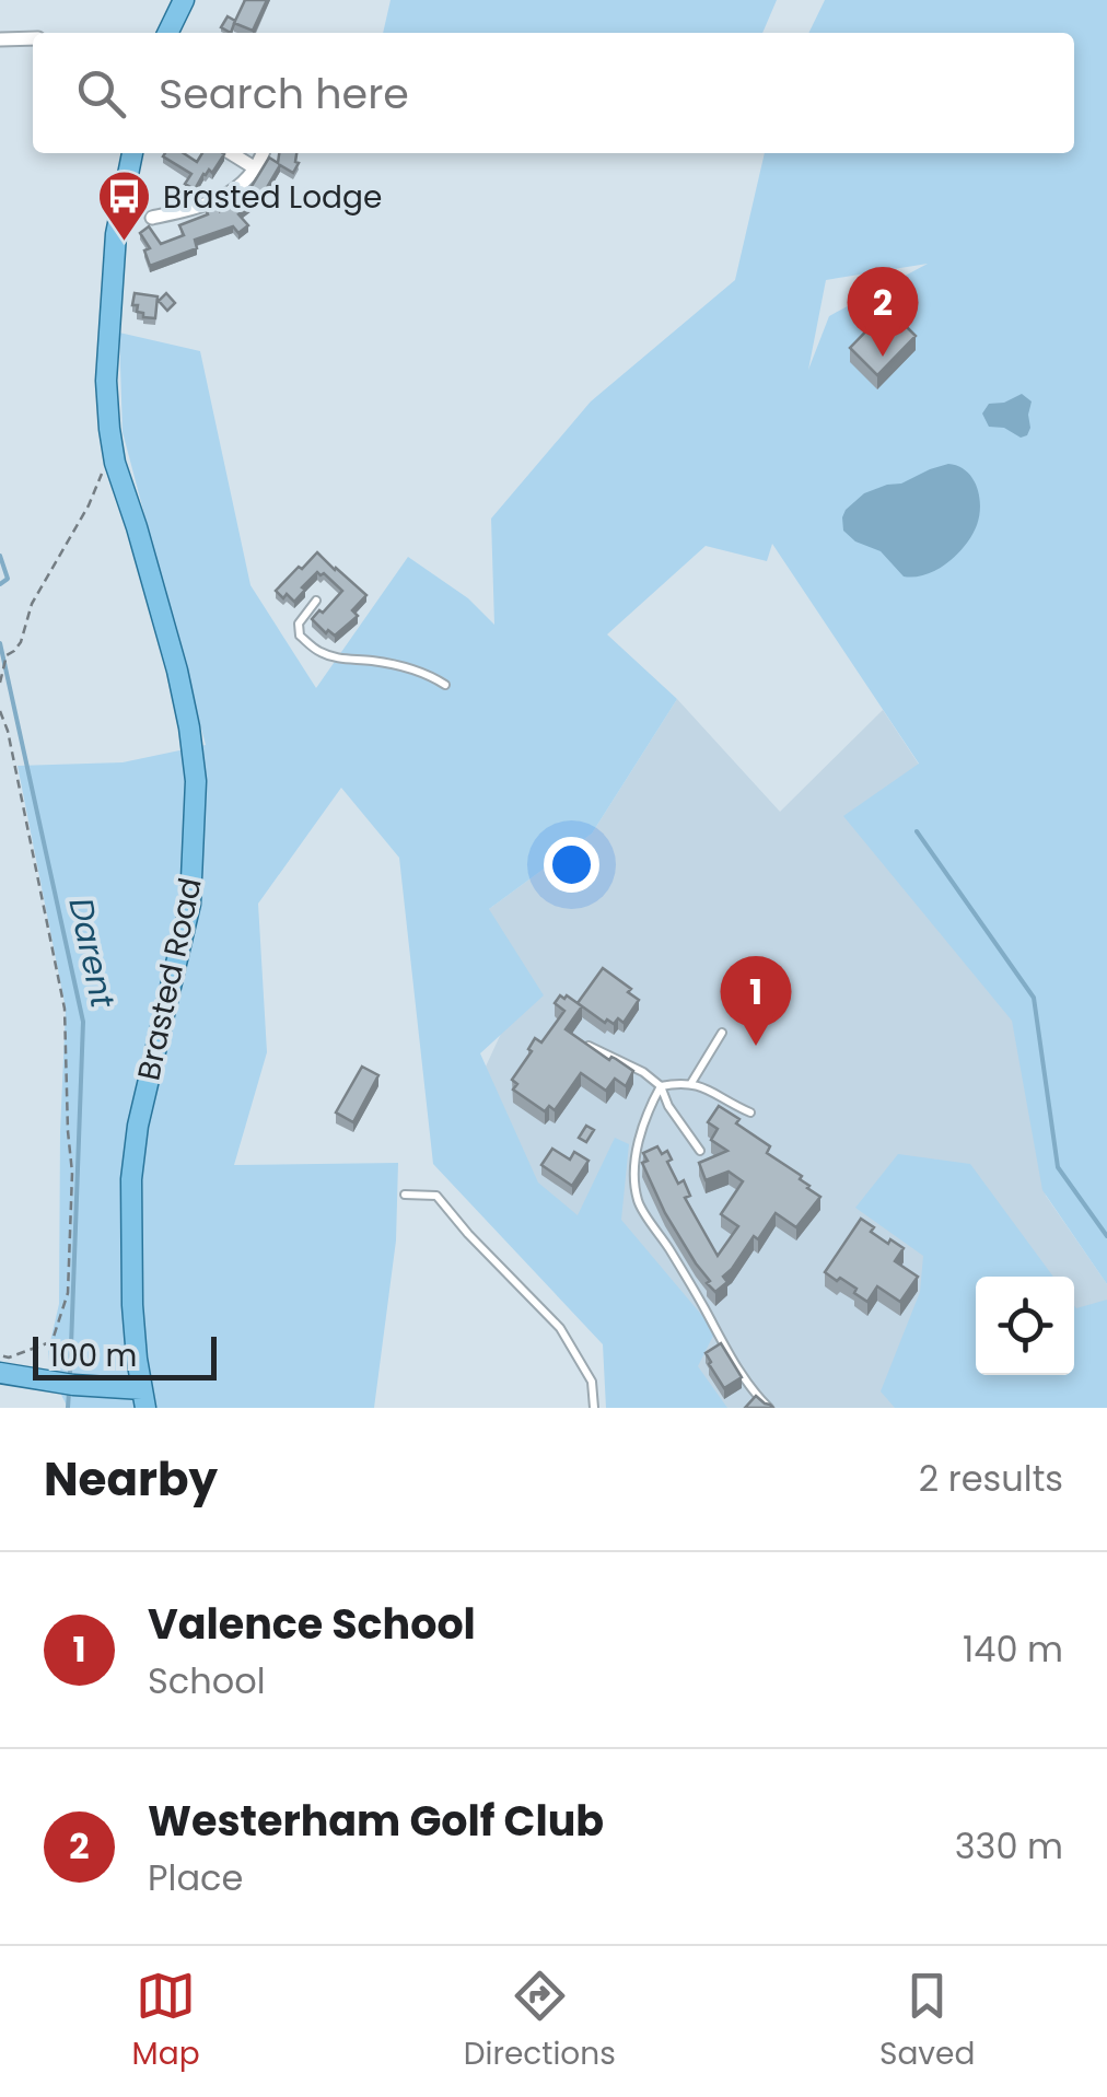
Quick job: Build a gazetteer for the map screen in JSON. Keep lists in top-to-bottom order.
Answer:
{
  "streets": {
    "main road": ["Brasted Road"]
  },
  "water": ["Darent"],
  "places": {
    "bus stop": ["Brasted Lodge"]
  },
  "scale_bar": "100 m",
  "page": {
    "search": "Search here",
    "pins": ["2", "1"],
    "scale": "100 m",
    "heading": ["Nearby", "2 results"],
    "list": [
      {
        "mark": "1",
        "name": "Valence School",
        "note": "School",
        "value": "140 m"
      },
      {
        "mark": "2",
        "name": "Westerham Golf Club",
        "note": "Place",
        "value": "330 m"
      }
    ],
    "nav": ["Map", "Directions", "Saved"]
  }
}
